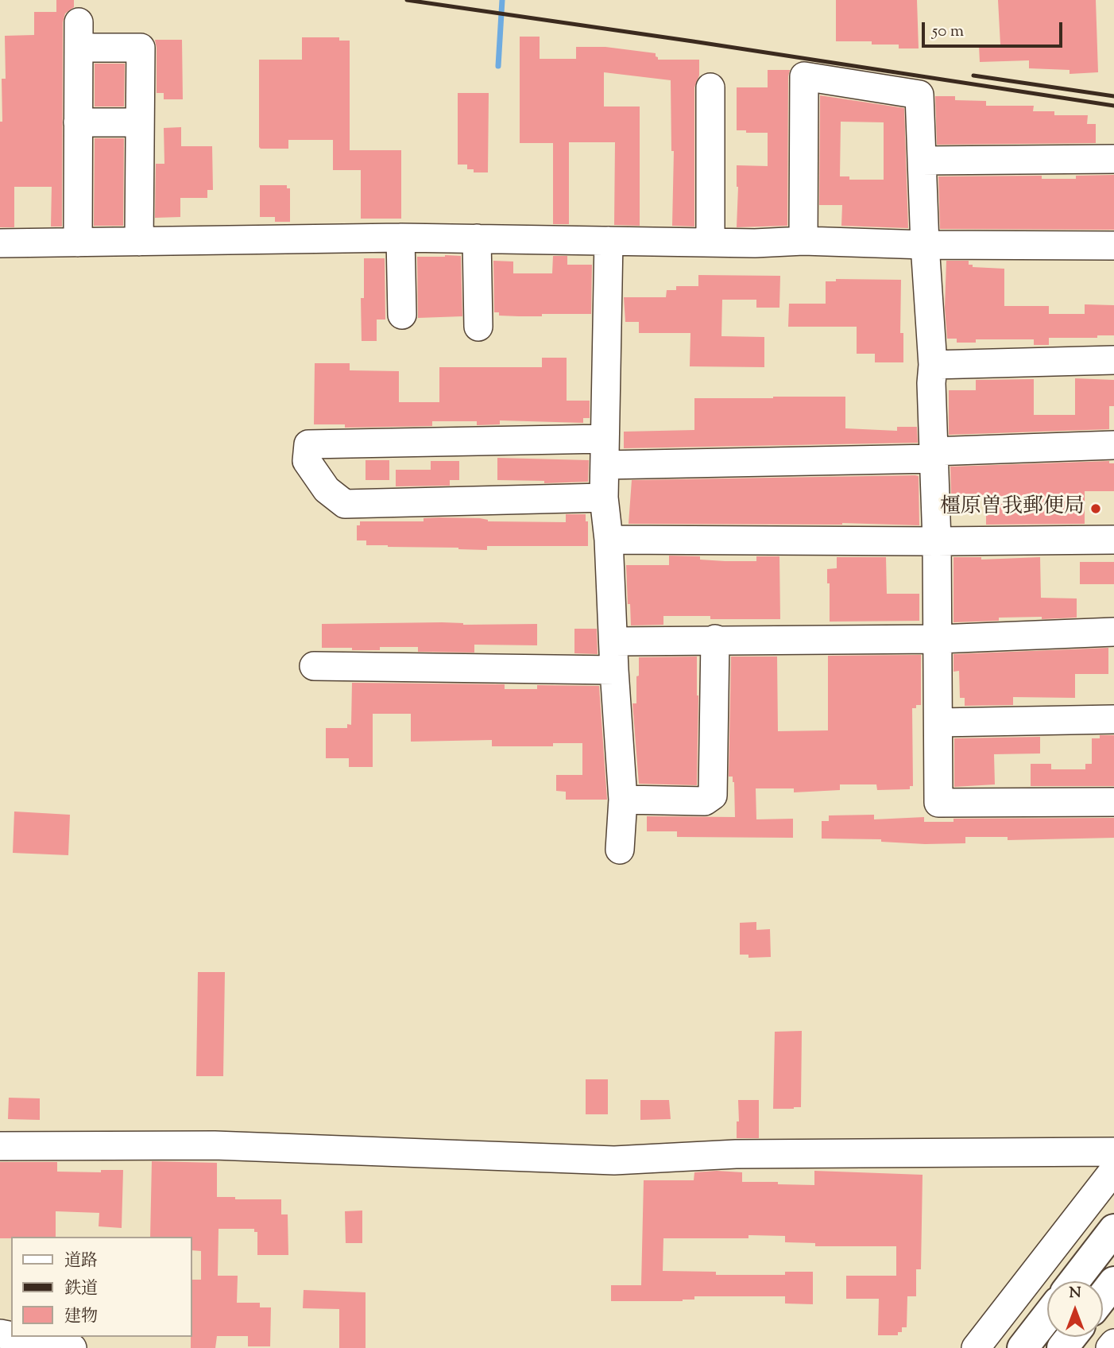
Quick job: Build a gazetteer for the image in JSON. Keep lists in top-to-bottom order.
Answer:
{
  "places": ["橿原曽我郵便局"],
  "legend": ["道路", "鉄道", "建物"],
  "scale_bar": "50 m",
  "north": "top"
}
